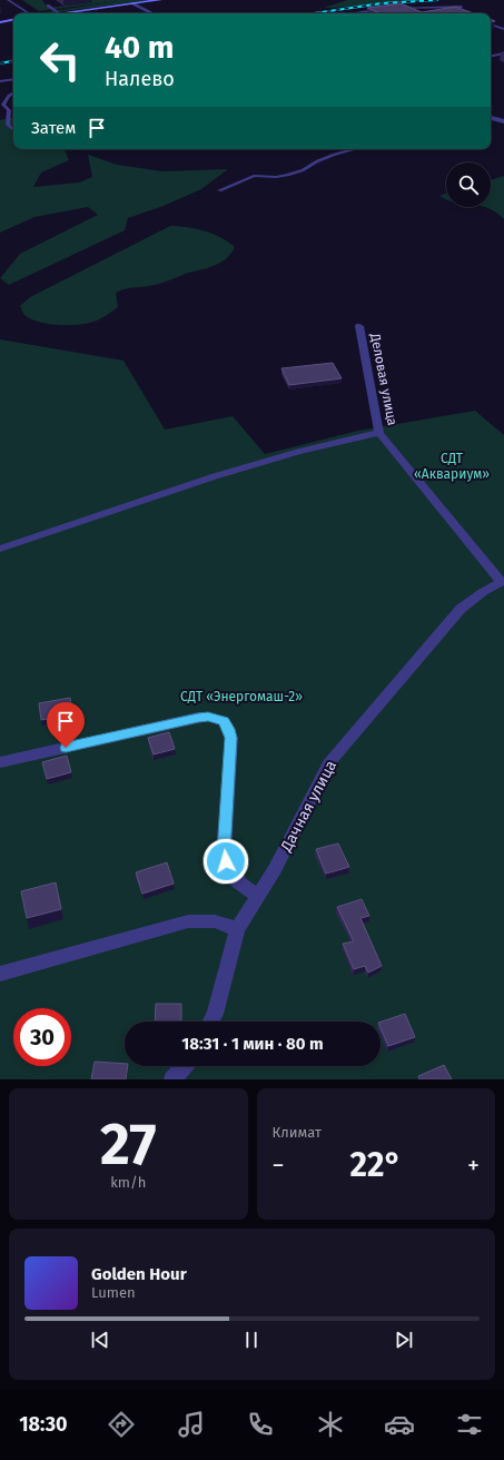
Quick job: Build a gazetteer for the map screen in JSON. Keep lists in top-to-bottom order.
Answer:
{
  "streets": {
    "street": ["Деловая улица", "Дачная улица"]
  },
  "crossings": [
    ["Деловая улица", "Дачная улица"]
  ],
  "parks": ["СДТ «Аквариум»", "СДТ «Энергомаш-2»"],
  "page": {
    "turn": ["40 m", "Налево"],
    "then": "Затем",
    "limit": "30",
    "trip": "18:31 · 1 мин · 80 m",
    "tile": [
      ["27", "km/h"],
      "Климат"
    ],
    "heat": ["−", "22°", "+"],
    "song": ["Golden Hour", "Lumen"],
    "tabs": "18:30"
  }
}
